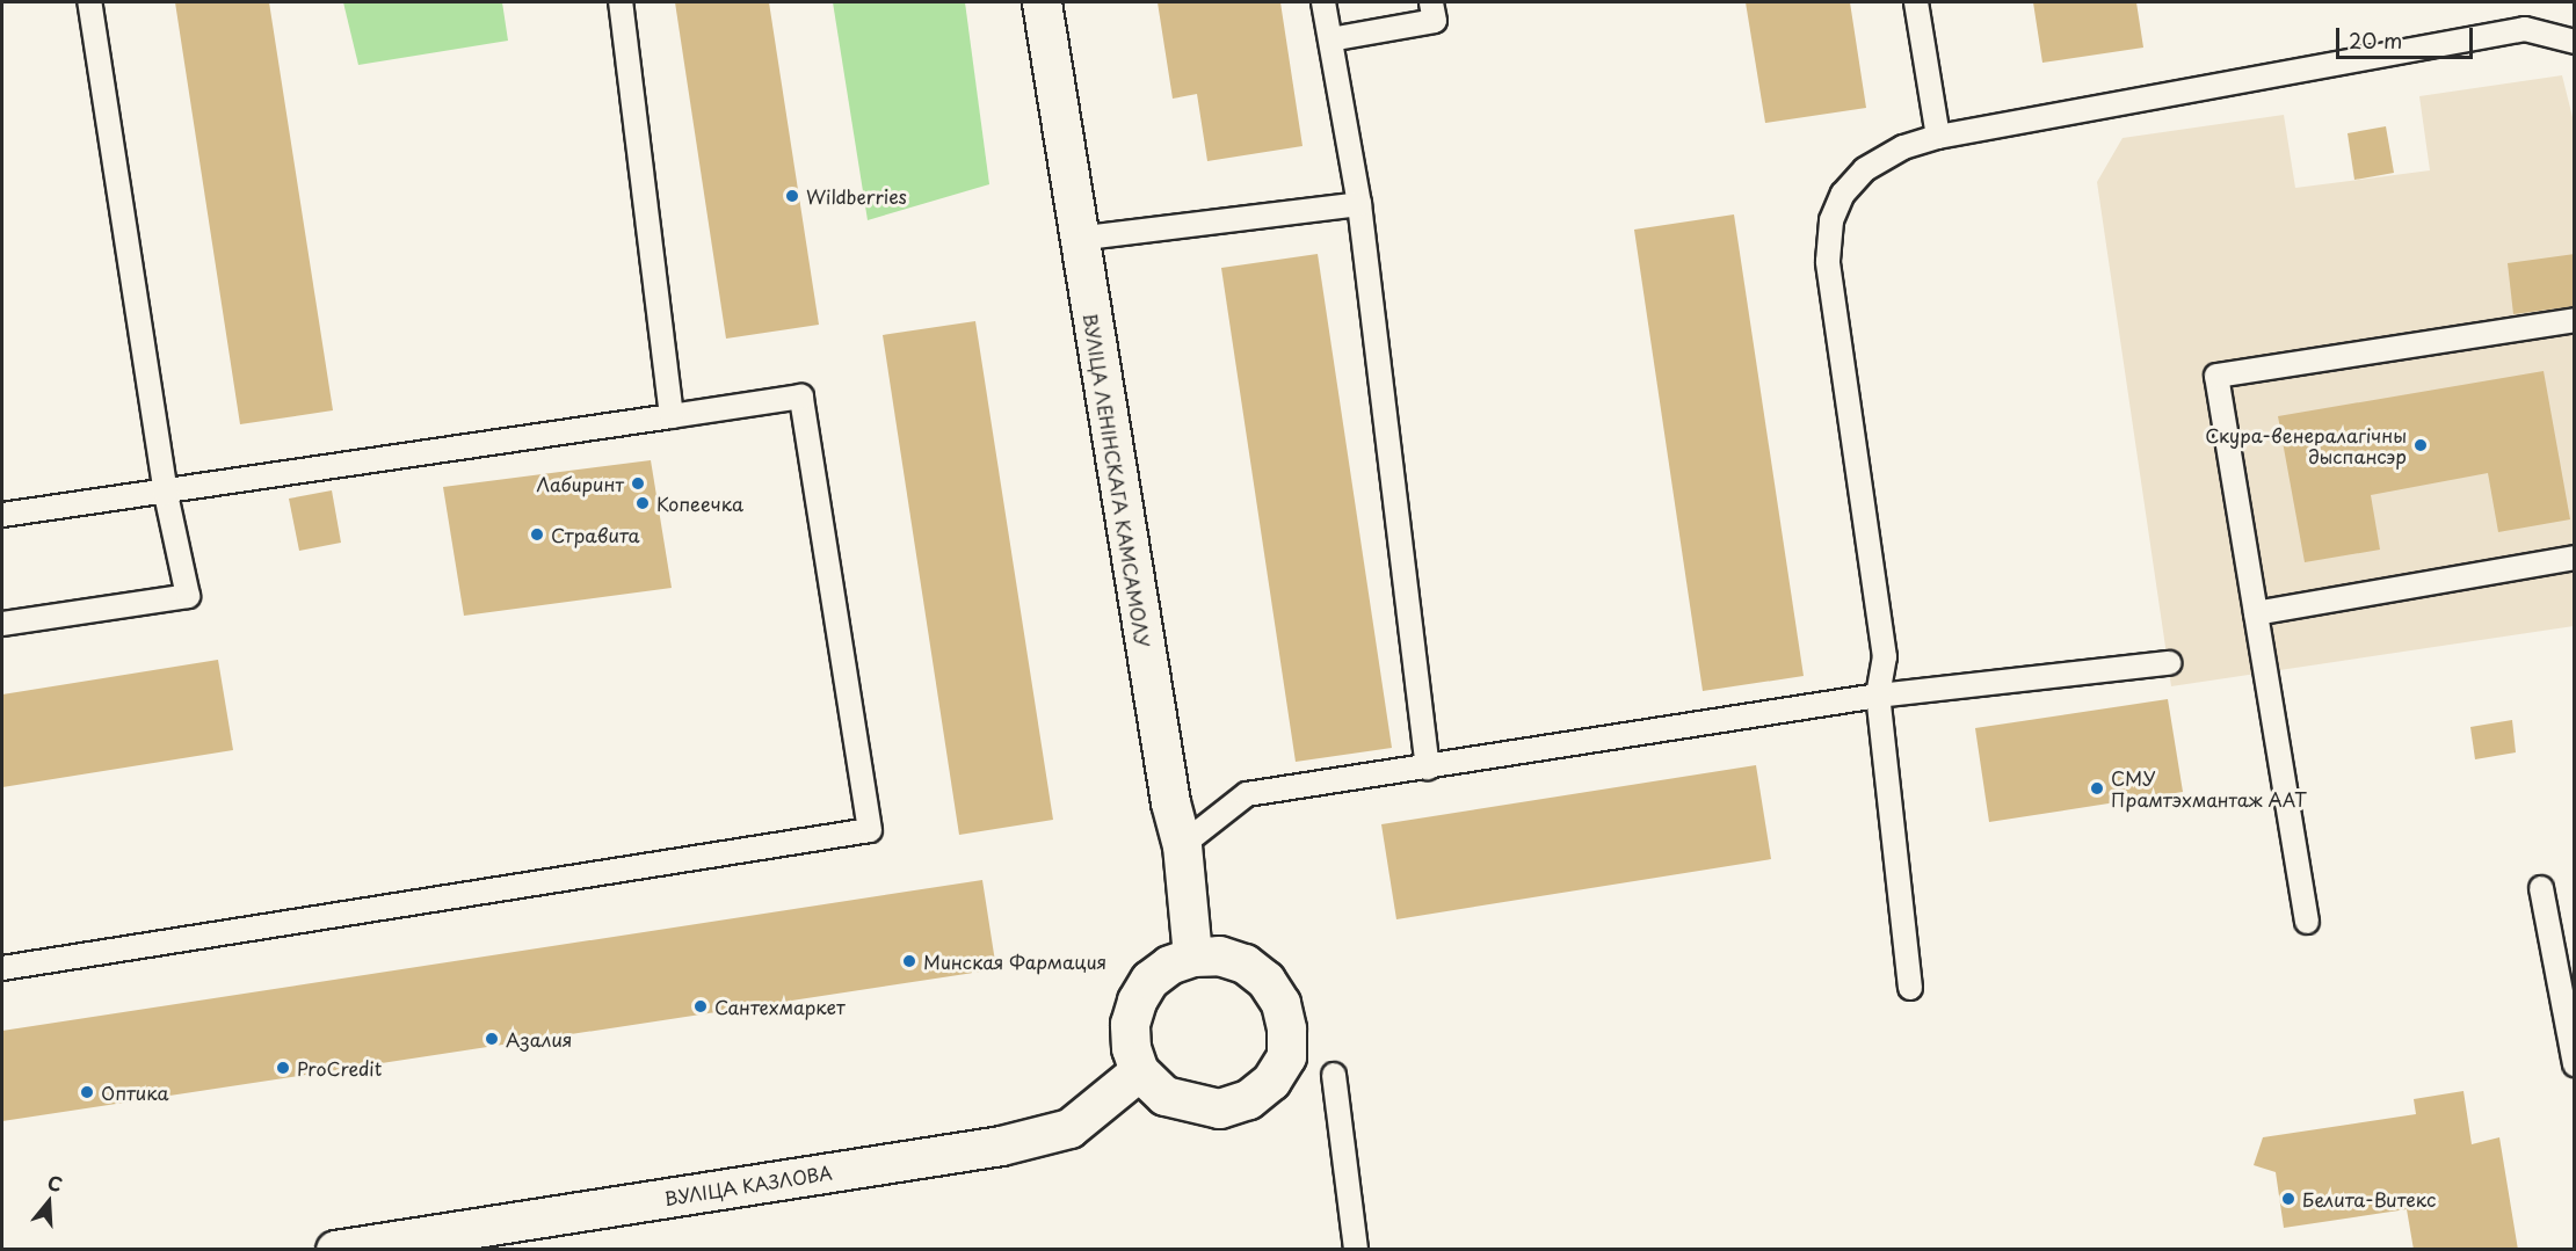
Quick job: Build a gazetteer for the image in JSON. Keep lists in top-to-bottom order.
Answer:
{
  "streets": {
    "main road": ["ВУЛІЦА ЛЕНІНСКАГА КАМСАМОЛУ", "ВУЛІЦА КАЗЛОВА"]
  },
  "crossings": [
    ["ВУЛІЦА ЛЕНІНСКАГА КАМСАМОЛУ", "ВУЛІЦА КАЗЛОВА"]
  ],
  "places": [
    "Wildberries",
    "Скура-венералагічны дыспансэр",
    "Лабиринт",
    "Копеечка",
    "Стравита",
    "СМУ Прамтэхмантаж ААТ",
    "Минская Фармация",
    "Сантехмаркет",
    "Азалия",
    "ProCredit",
    "Оптика",
    "Белита-Витекс"
  ],
  "scale_bar": "20 m",
  "north": "top"
}
